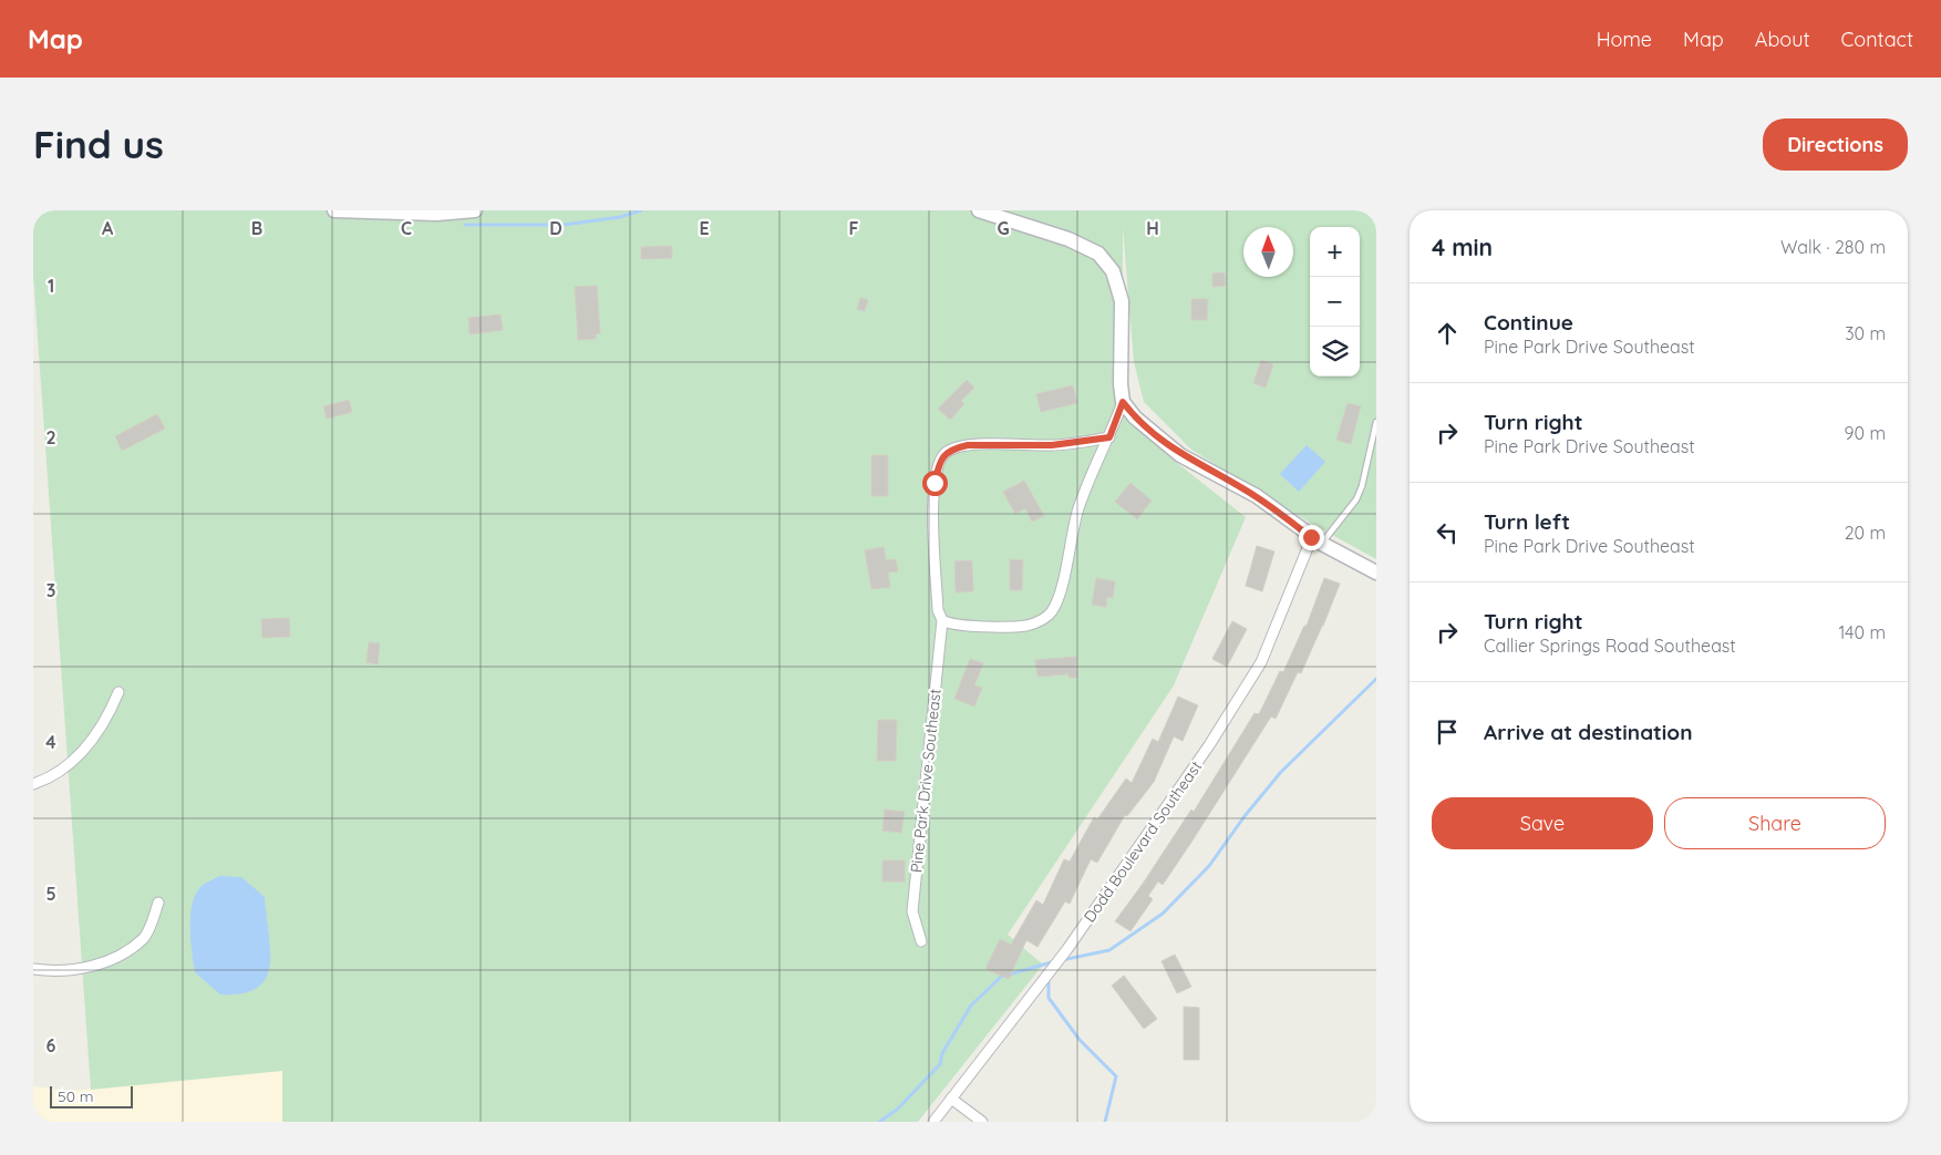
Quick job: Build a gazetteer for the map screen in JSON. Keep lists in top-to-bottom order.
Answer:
{
  "streets": {
    "street": ["Pine Park Drive Southeast", "Dodd Boulevard Southeast"]
  },
  "scale_bar": "50 m",
  "north": "top",
  "page": {
    "header": "Map",
    "nav": [
      "Home",
      "Map",
      "About",
      "Contact"
    ],
    "buttons": [
      "Directions",
      ["Save", "Share"]
    ],
    "title": "Find us",
    "heading": ["4 min", "Walk · 280 m"],
    "map_buttons": ["+", "−"],
    "list": [
      ["Continue", "Pine Park Drive Southeast", "30 m"],
      ["Turn right", "Pine Park Drive Southeast", "90 m"],
      ["Turn left", "Pine Park Drive Southeast", "20 m"],
      ["Turn right", "Callier Springs Road Southeast", "140 m"],
      "Arrive at destination"
    ],
    "scale": "50 m"
  },
  "grid": {
    "columns": [
      "A",
      "B",
      "C",
      "D",
      "E",
      "F",
      "G",
      "H"
    ],
    "rows": [
      "1",
      "2",
      "3",
      "4",
      "5",
      "6"
    ]
  }
}
